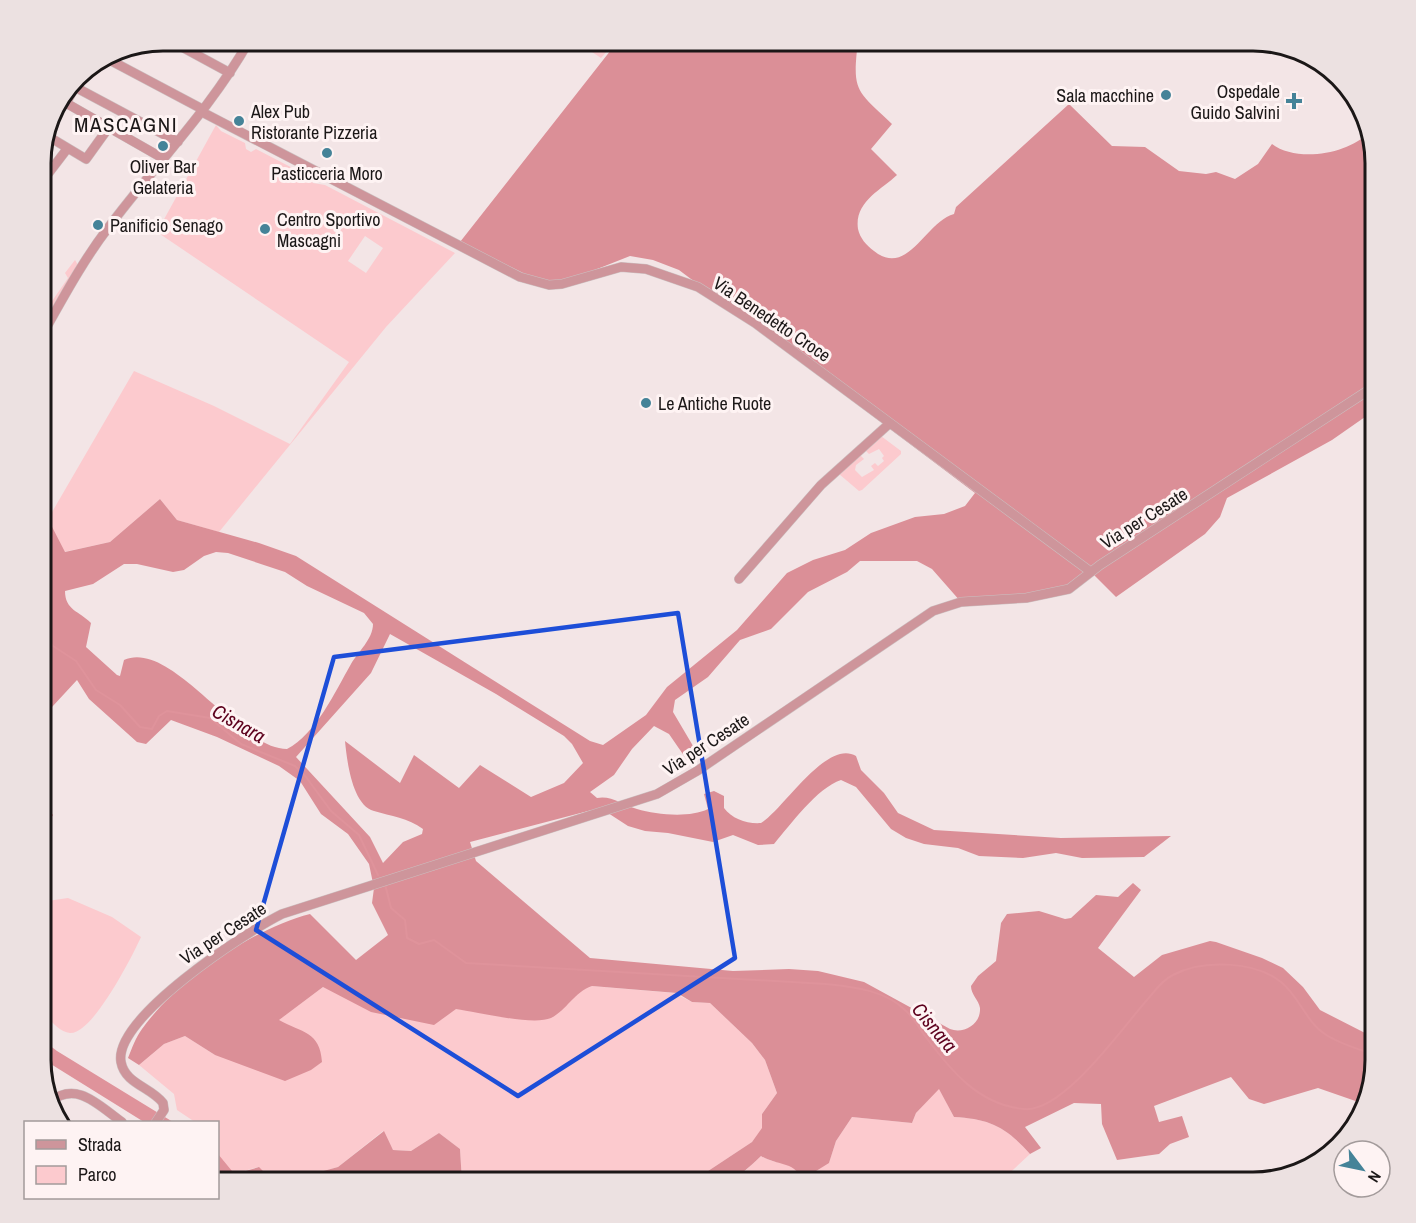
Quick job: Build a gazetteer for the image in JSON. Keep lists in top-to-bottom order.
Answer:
{
  "streets": {
    "street": ["Via Benedetto Croce", "Via per Cesate"]
  },
  "crossings": [
    ["Via Benedetto Croce", "Via per Cesate"]
  ],
  "districts": ["MASCAGNI"],
  "water": ["Cisnara"],
  "places": {
    "other": [
      "Sala macchine",
      "Alex Pub Ristorante Pizzeria",
      "Oliver Bar Gelateria",
      "Pasticceria Moro",
      "Panificio Senago",
      "Centro Sportivo Mascagni",
      "Le Antiche Ruote"
    ],
    "health": ["Ospedale Guido Salvini"]
  },
  "legend": ["Strada", "Parco"],
  "north": "bottom right"
}
